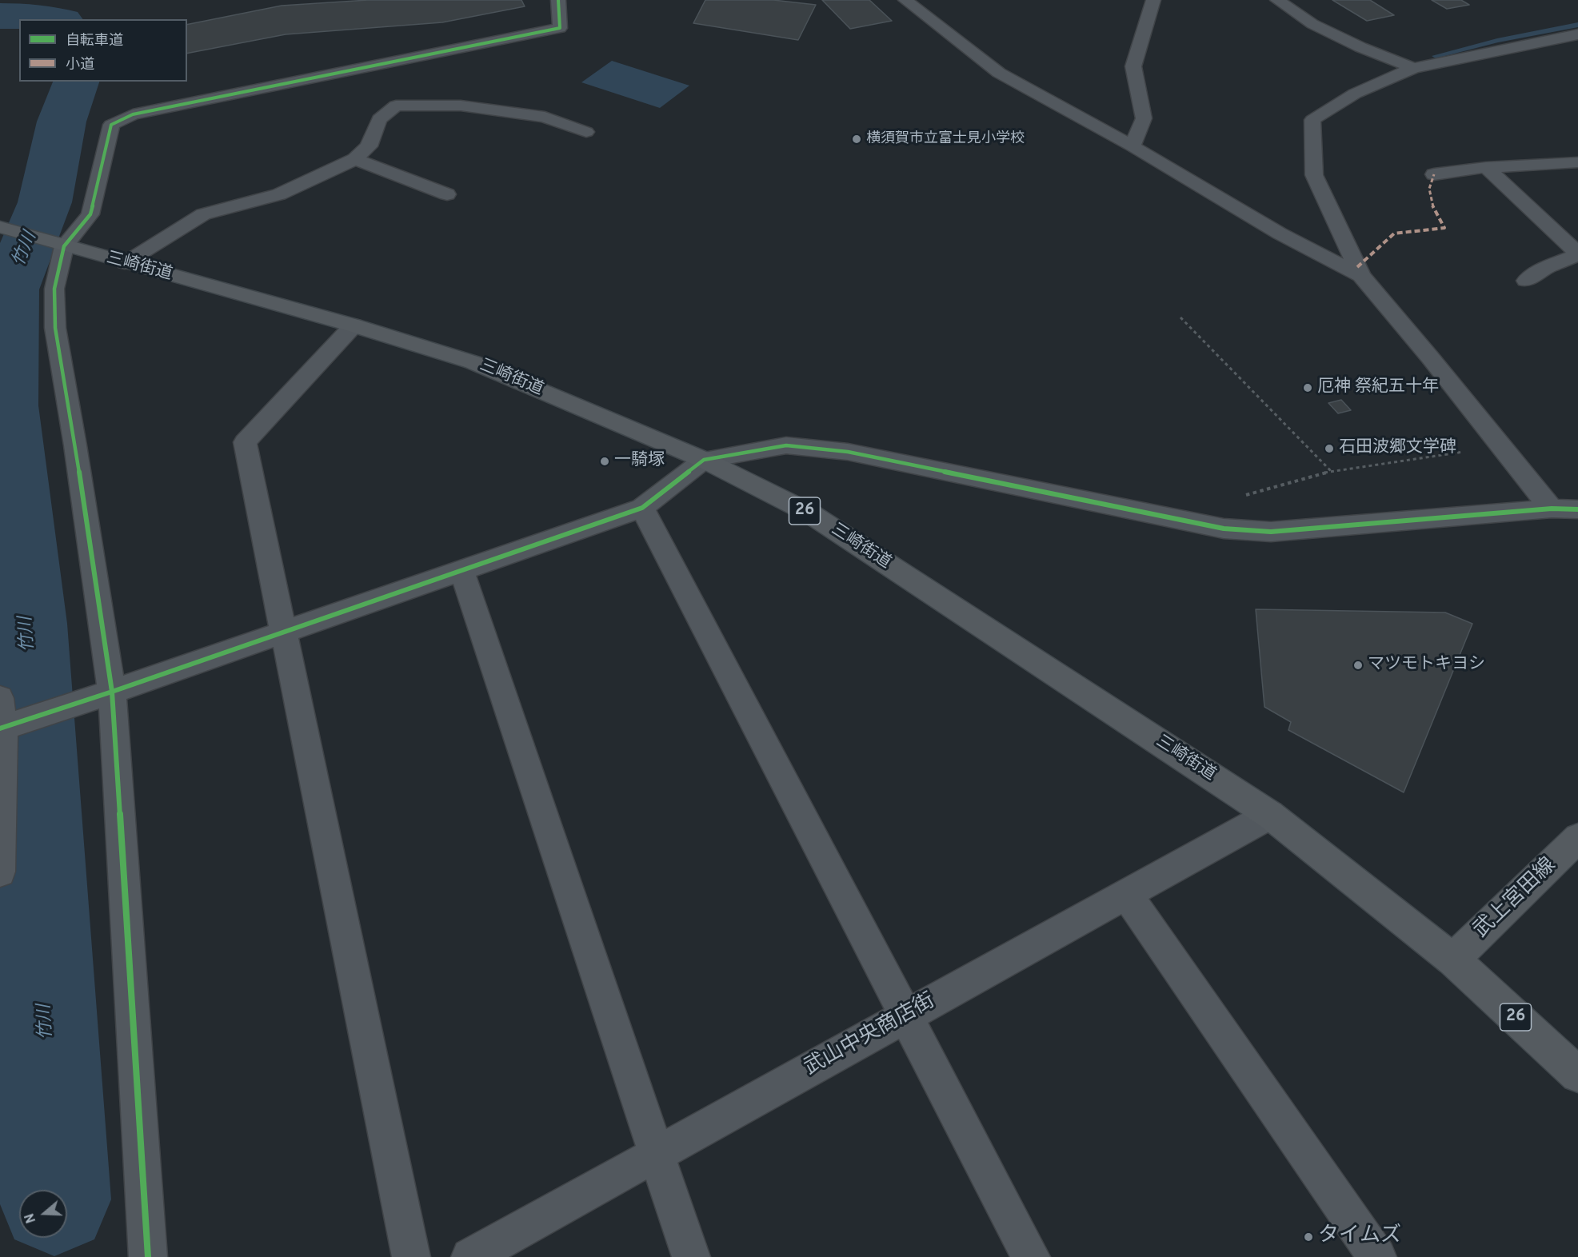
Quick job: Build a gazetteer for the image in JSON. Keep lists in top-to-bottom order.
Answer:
{
  "streets": {
    "main road": ["三崎街道", "26", "武上宮田線"],
    "street": ["武山中央商店街"]
  },
  "crossings": [
    ["三崎街道", "武上宮田線"],
    ["三崎街道", "武山中央商店街"]
  ],
  "water": ["竹川"],
  "places": [
    "横須賀市立富士見小学校",
    "厄神 祭紀五十年",
    "石田波郷文学碑",
    "一騎塚",
    "マツモトキヨシ",
    "タイムズ"
  ],
  "legend": ["自転車道", "小道"],
  "north": "left"
}
